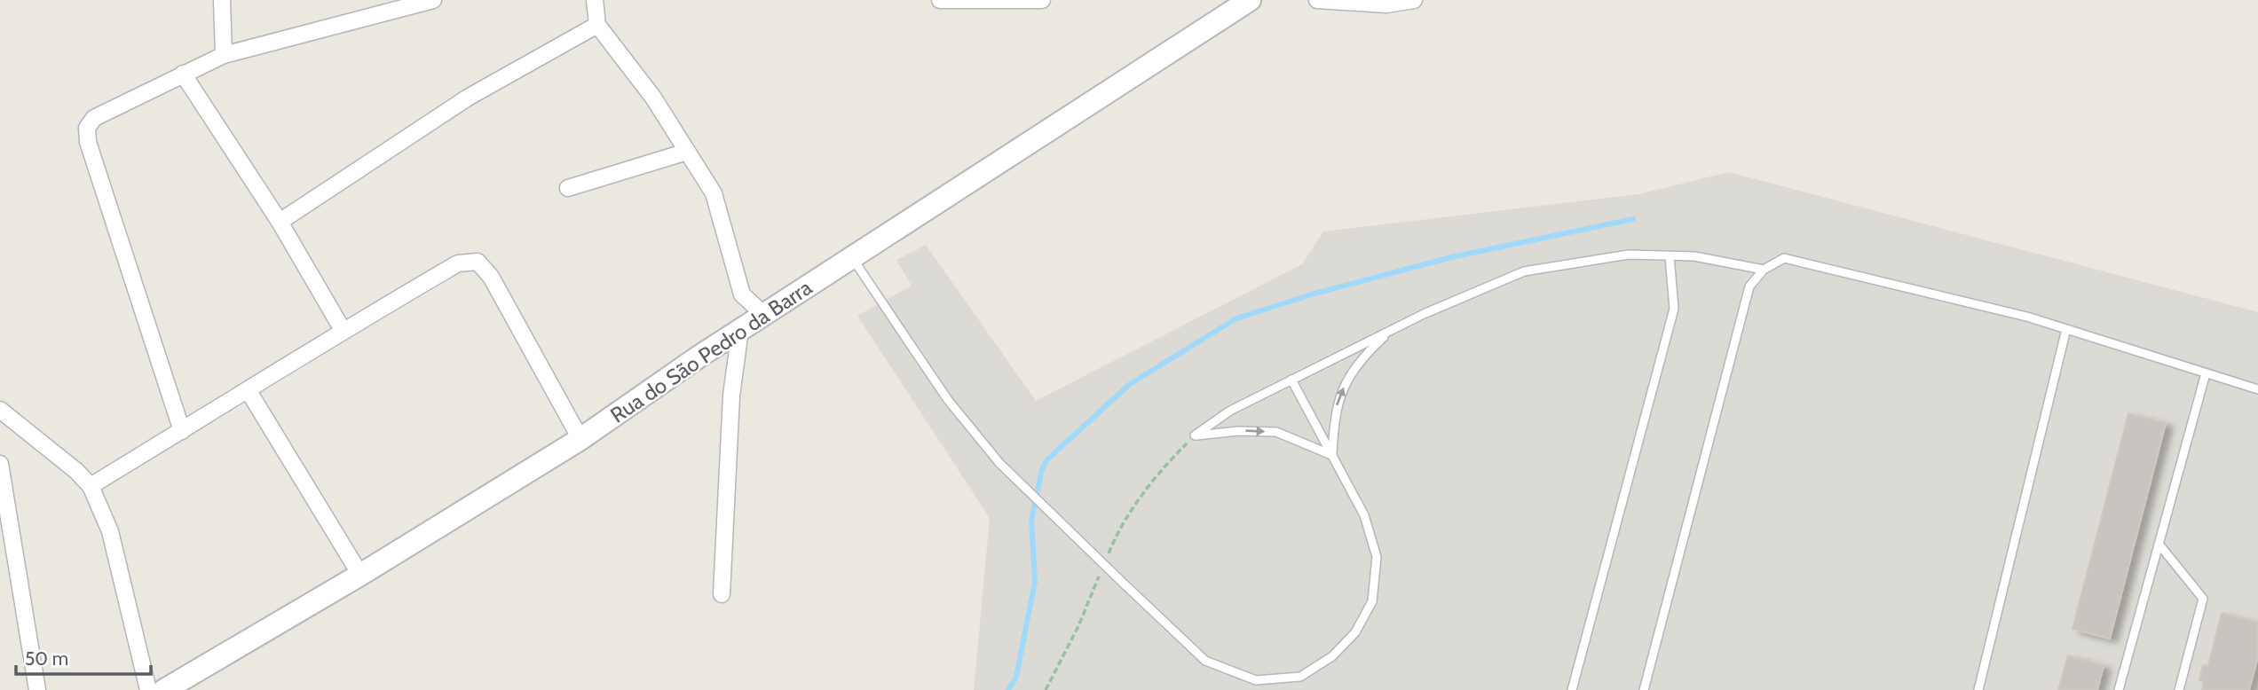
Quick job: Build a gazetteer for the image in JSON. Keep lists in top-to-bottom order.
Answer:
{
  "streets": {
    "street": ["Rua do São Pedro da Barra"]
  },
  "scale_bar": "50 m"
}
